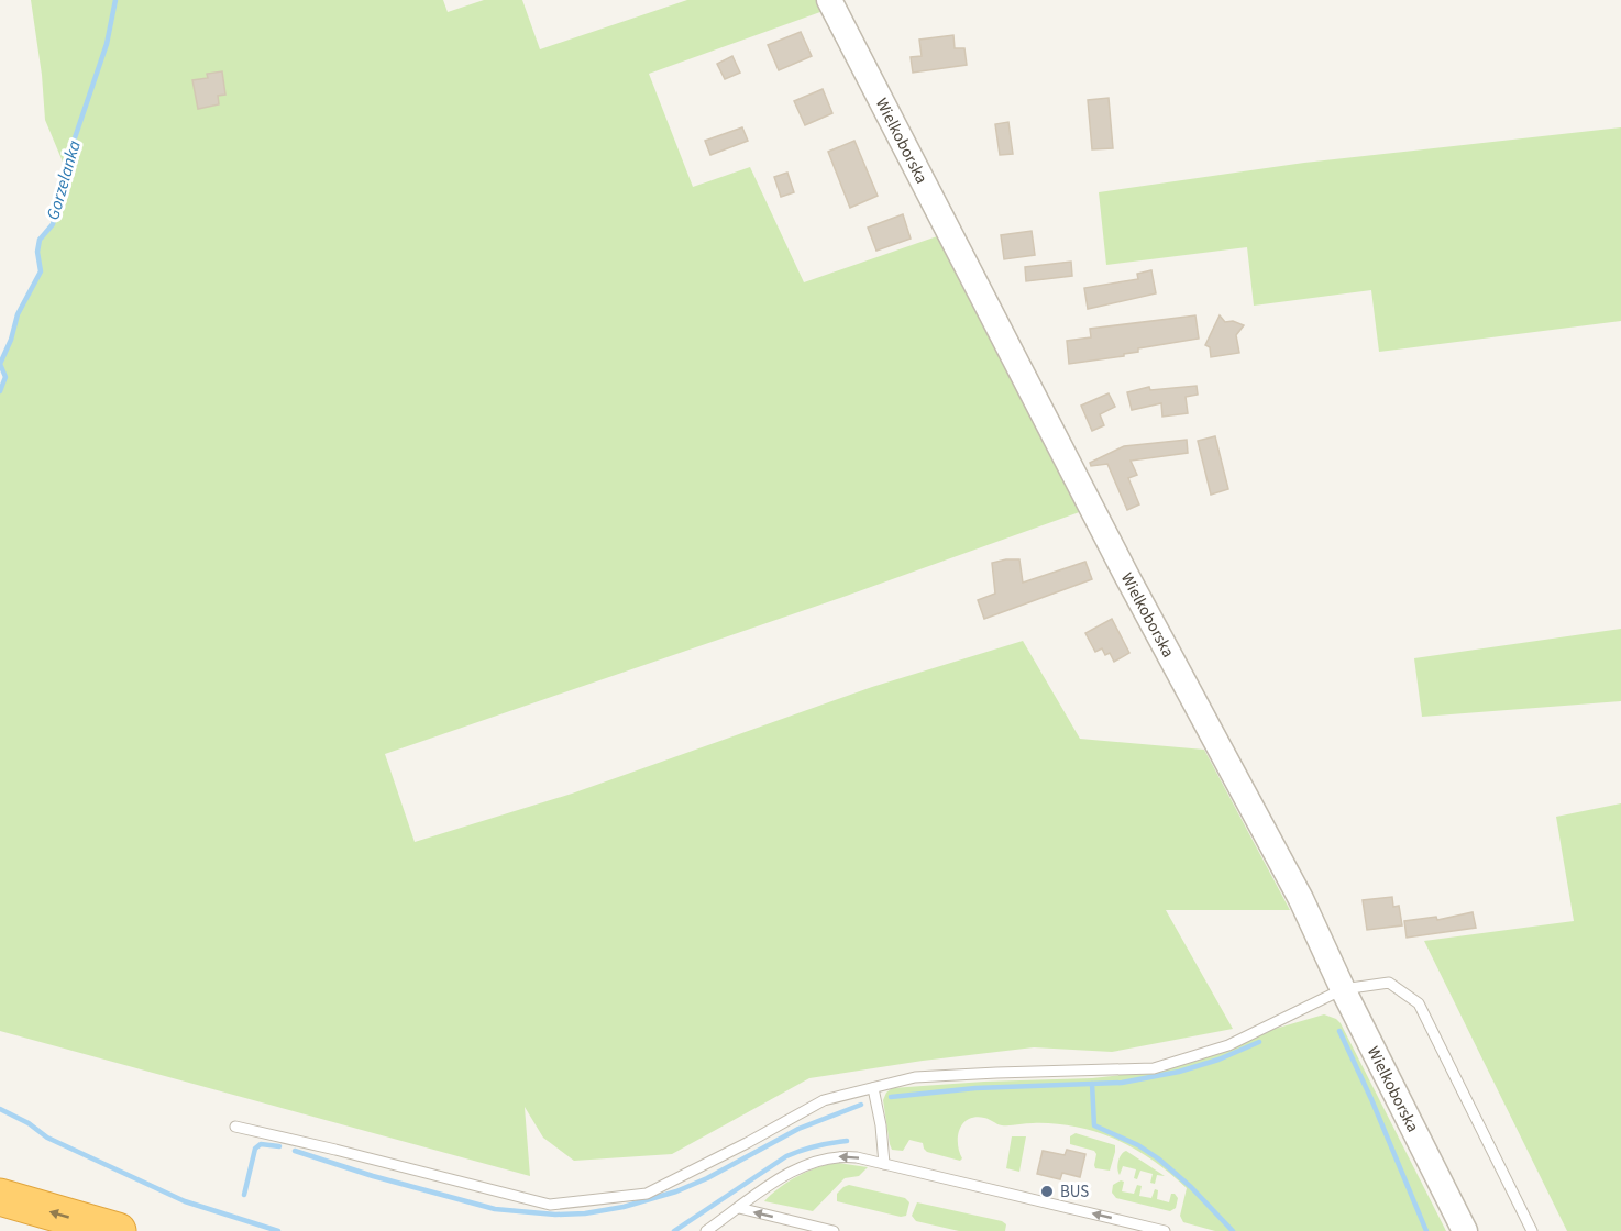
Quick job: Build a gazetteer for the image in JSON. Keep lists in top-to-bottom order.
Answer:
{
  "streets": {
    "street": ["Wielkoborska"]
  },
  "water": ["Gorzelanka"],
  "places": ["BUS"]
}
